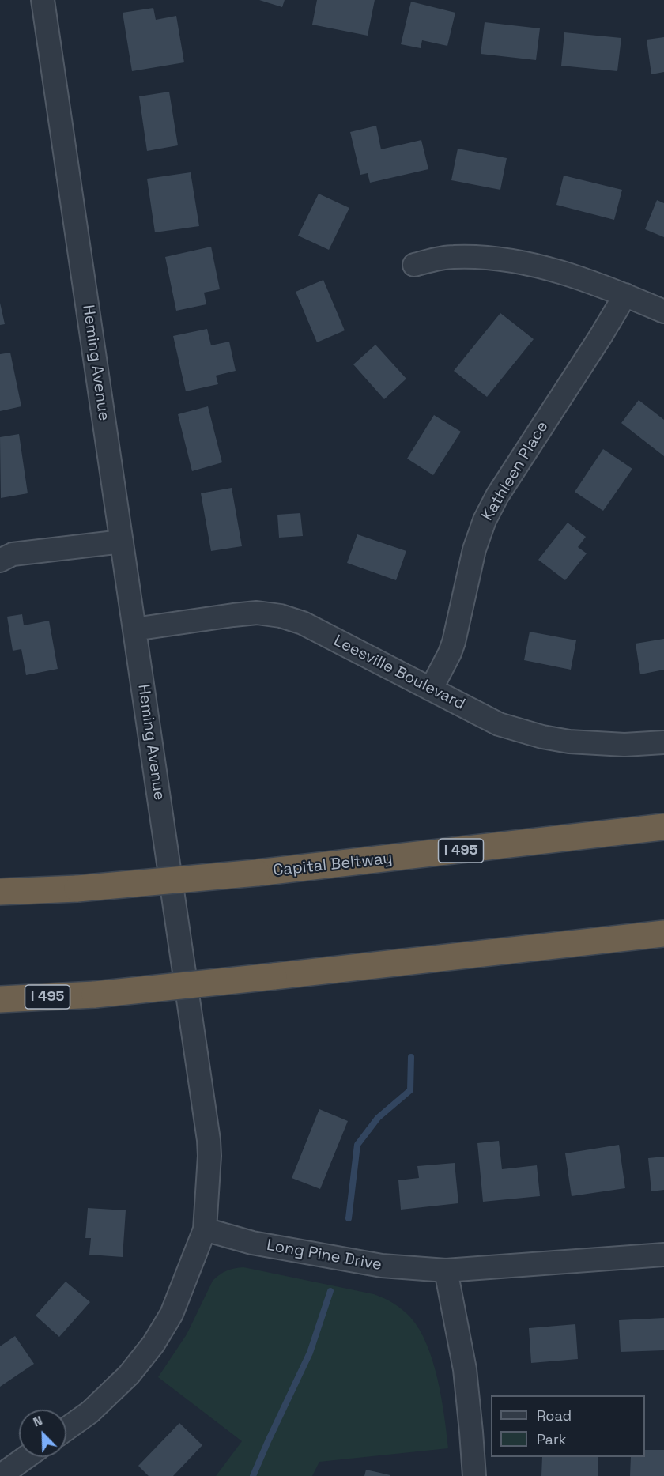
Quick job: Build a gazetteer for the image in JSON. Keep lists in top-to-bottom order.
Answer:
{
  "streets": {
    "highway": ["I 495", "Capital Beltway"],
    "street": [
      "Heming Avenue",
      "Kathleen Place",
      "Leesville Boulevard",
      "Long Pine Drive"
    ]
  },
  "crossings": [
    ["Heming Avenue", "Leesville Boulevard"],
    ["Heming Avenue", "Long Pine Drive"],
    ["Kathleen Place", "Leesville Boulevard"]
  ],
  "legend": ["Road", "Park"],
  "north": "top left"
}
